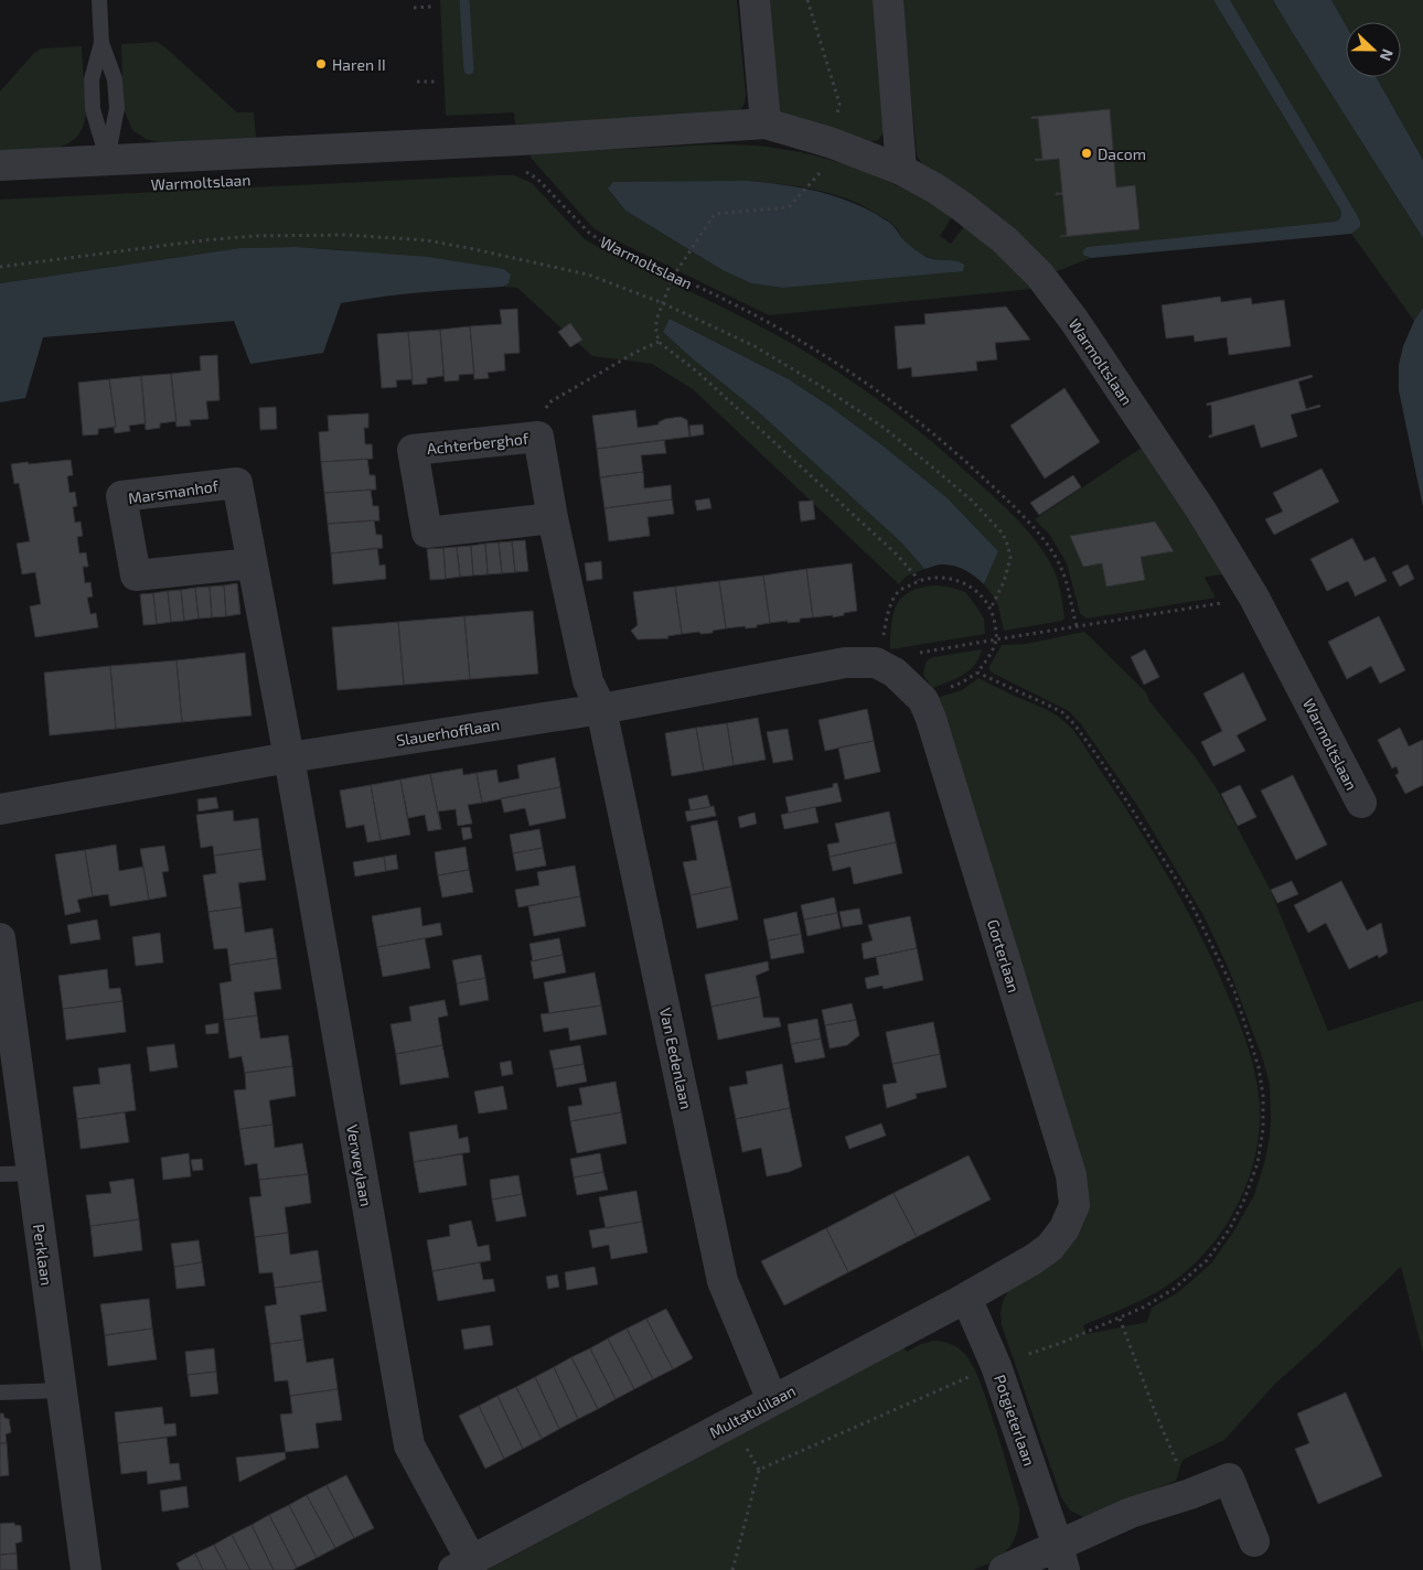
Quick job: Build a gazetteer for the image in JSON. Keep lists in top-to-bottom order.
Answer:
{
  "streets": {
    "street": [
      "Warmoltslaan",
      "Achterberghof",
      "Marsmanhof",
      "Slauerhofflaan",
      "Gorterlaan",
      "Van Eedenlaan",
      "Verweylaan",
      "Perklaan",
      "Multatulilaan",
      "Potgieterlaan"
    ]
  },
  "crossings": [
    ["Achterberghof", "Slauerhofflaan"],
    ["Achterberghof", "Van Eedenlaan"],
    ["Marsmanhof", "Slauerhofflaan"],
    ["Marsmanhof", "Verweylaan"],
    ["Slauerhofflaan", "Gorterlaan"],
    ["Slauerhofflaan", "Van Eedenlaan"],
    ["Slauerhofflaan", "Verweylaan"],
    ["Gorterlaan", "Multatulilaan"],
    ["Van Eedenlaan", "Multatulilaan"],
    ["Verweylaan", "Multatulilaan"],
    ["Multatulilaan", "Potgieterlaan"]
  ],
  "places": ["Haren II", "Dacom"],
  "north": "right"
}
